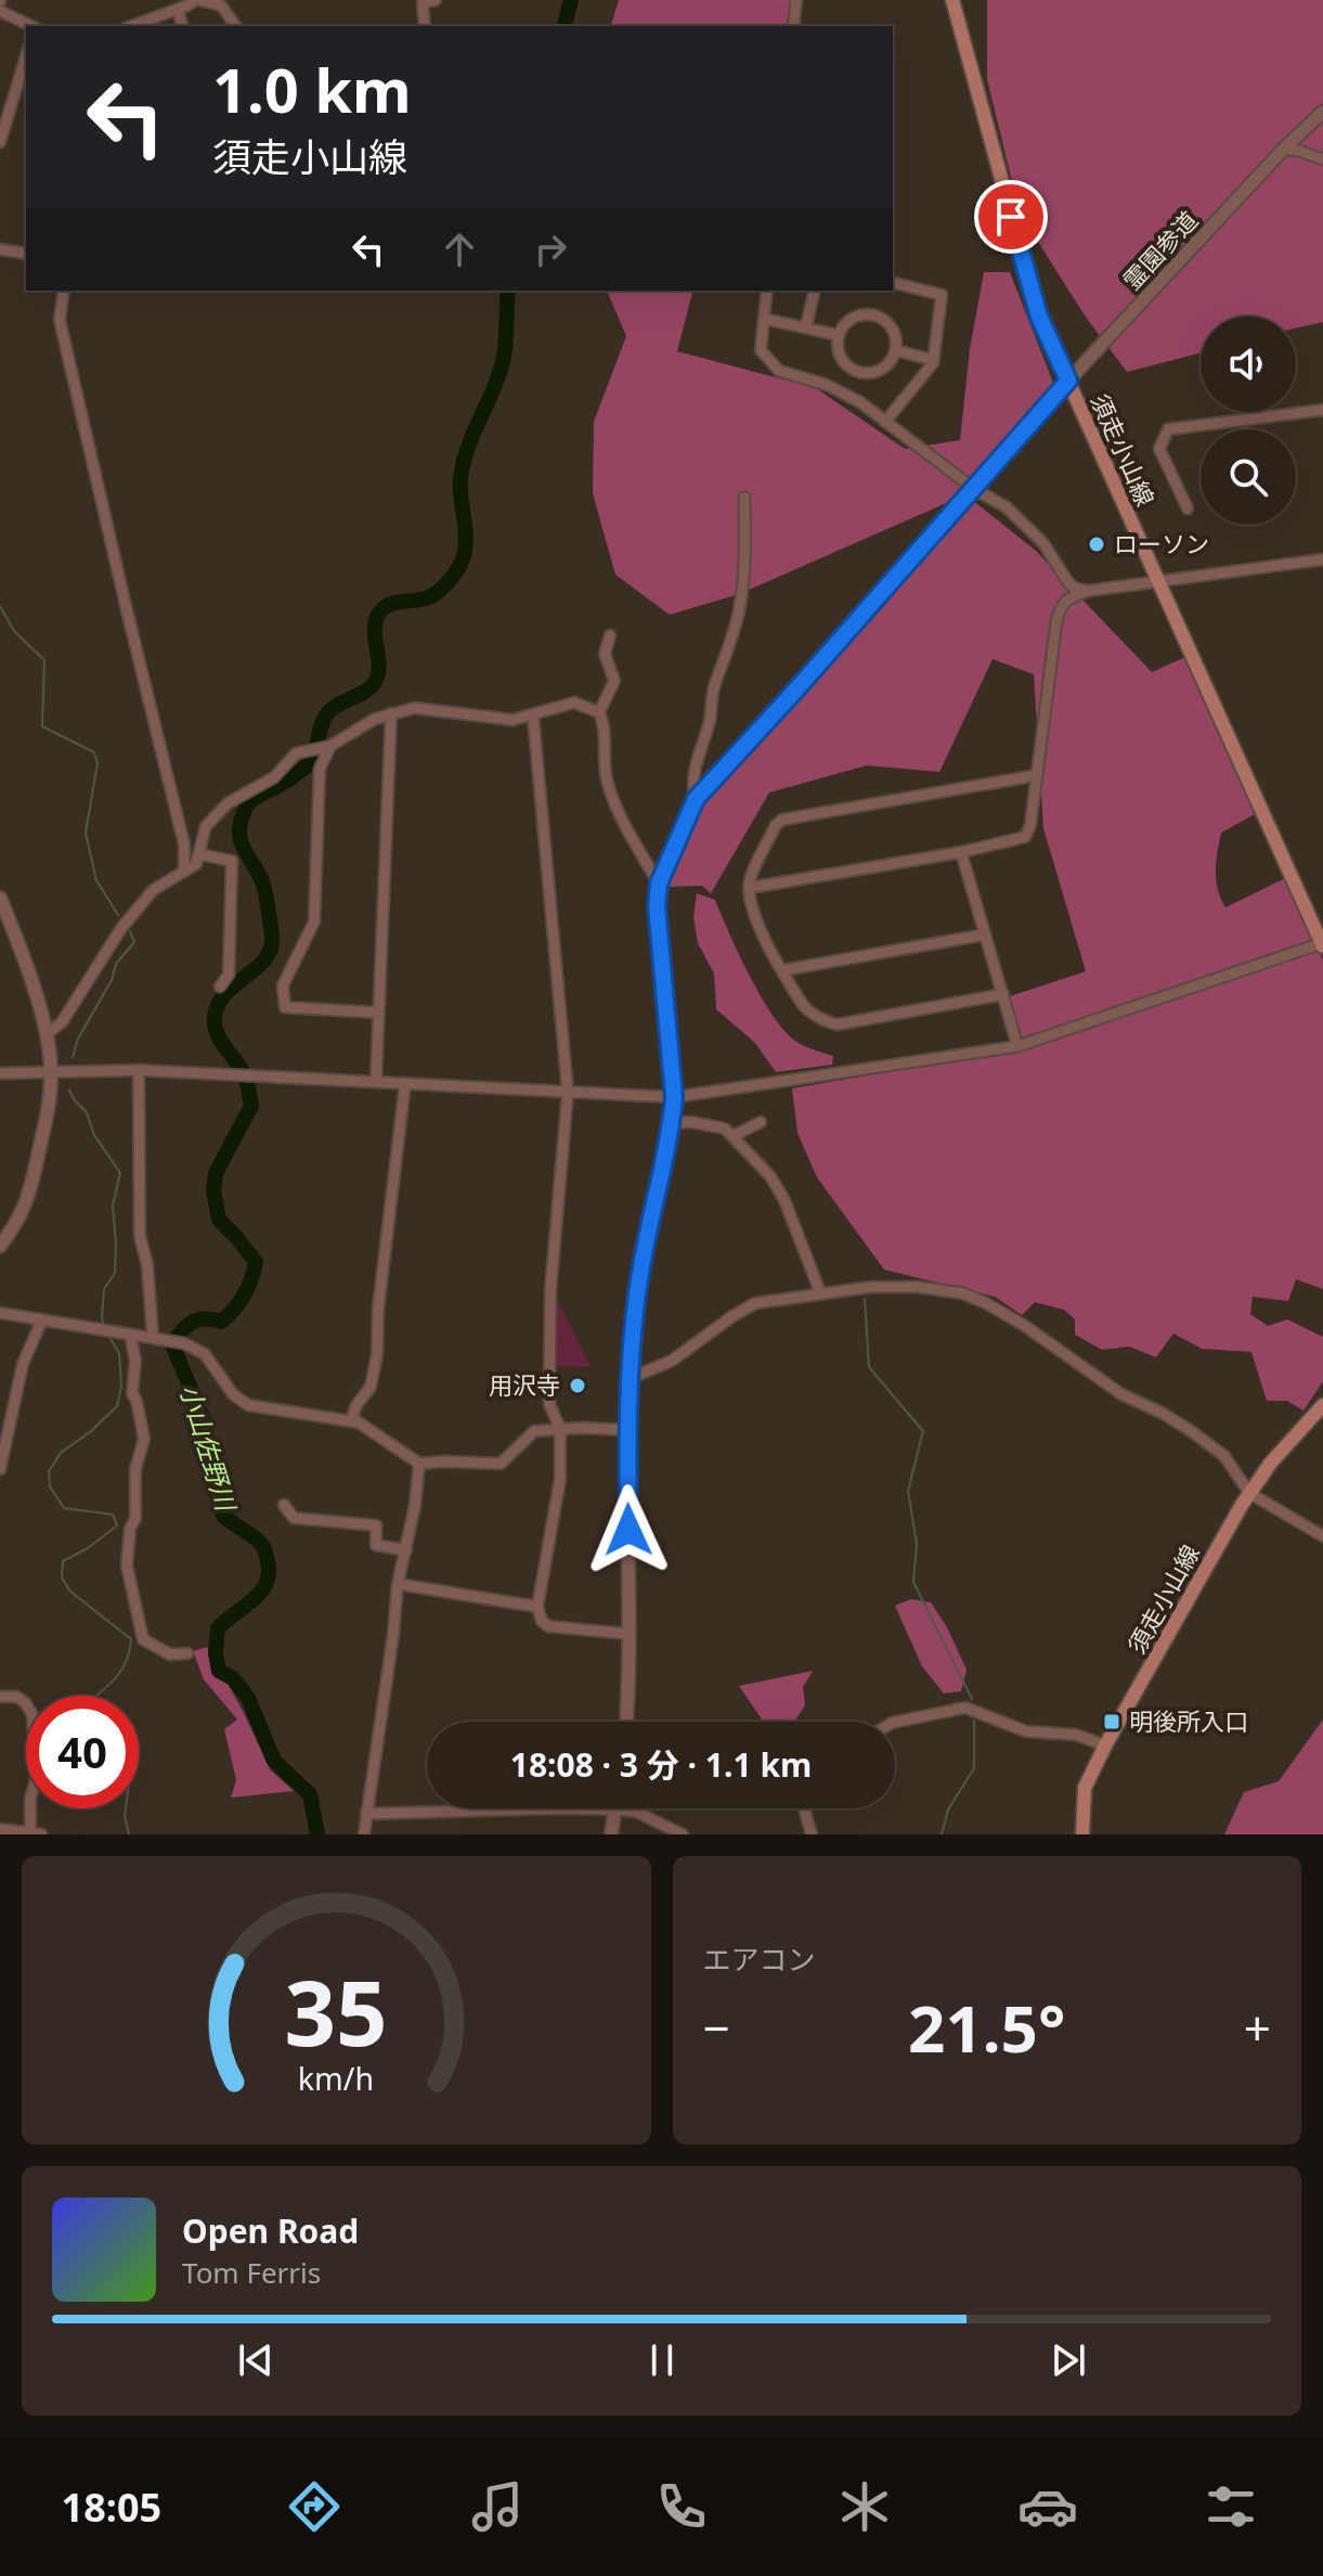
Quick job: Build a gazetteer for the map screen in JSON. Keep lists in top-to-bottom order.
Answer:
{
  "streets": {
    "main road": ["須走小山線"],
    "street": ["霊園参道"]
  },
  "crossings": [
    ["霊園参道", "須走小山線"]
  ],
  "water": ["小山佐野川"],
  "places": {
    "other": ["ローソン", "用沢寺"],
    "transit": ["明後所入口"]
  },
  "page": {
    "turn": ["1.0 km", "須走小山線"],
    "limit": "40",
    "trip": "18:08 · 3 分 · 1.1 km",
    "tile": "エアコン",
    "heat": ["−", "21.5°", "+"],
    "song": ["Open Road", "Tom Ferris"],
    "tabs": "18:05",
    "gauge": ["35", "km/h"]
  }
}
